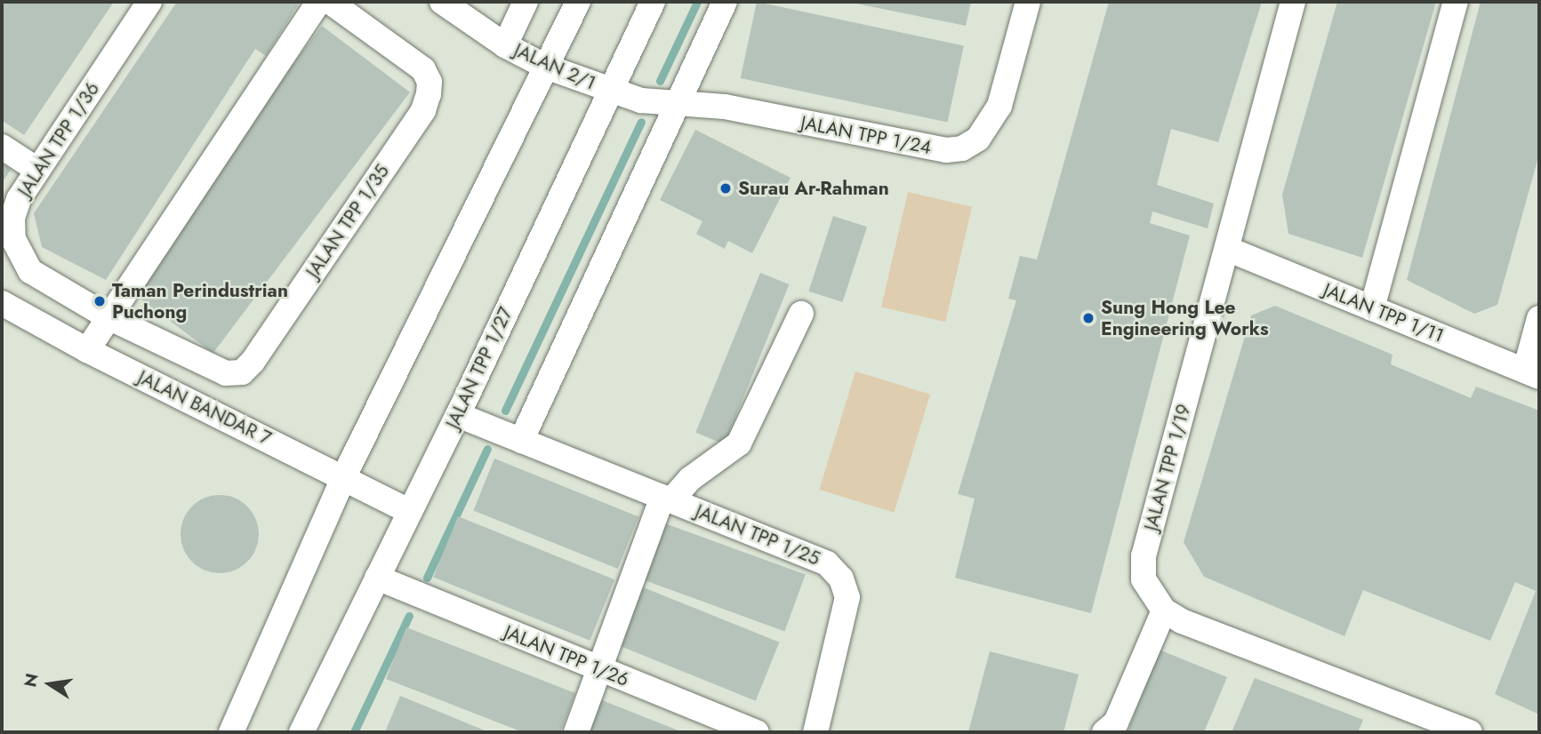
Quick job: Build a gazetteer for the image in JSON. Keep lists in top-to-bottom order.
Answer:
{
  "streets": {
    "street": [
      "JALAN 2/1",
      "JALAN TPP 1/24",
      "JALAN TPP 1/36",
      "JALAN TPP 1/35",
      "JALAN TPP 1/11",
      "JALAN TPP 1/27",
      "JALAN BANDAR 7",
      "JALAN TPP 1/19",
      "JALAN TPP 1/25",
      "JALAN TPP 1/26"
    ]
  },
  "crossings": [
    ["JALAN 2/1", "JALAN TPP 1/24"],
    ["JALAN 2/1", "JALAN TPP 1/27"],
    ["JALAN TPP 1/36", "JALAN TPP 1/35"],
    ["JALAN TPP 1/11", "JALAN TPP 1/19"],
    ["JALAN TPP 1/27", "JALAN BANDAR 7"],
    ["JALAN TPP 1/27", "JALAN TPP 1/25"],
    ["JALAN TPP 1/27", "JALAN TPP 1/26"]
  ],
  "places": ["Surau Ar-Rahman", "Taman Perindustrian Puchong", "Sung Hong Lee Engineering Works"],
  "north": "left"
}
